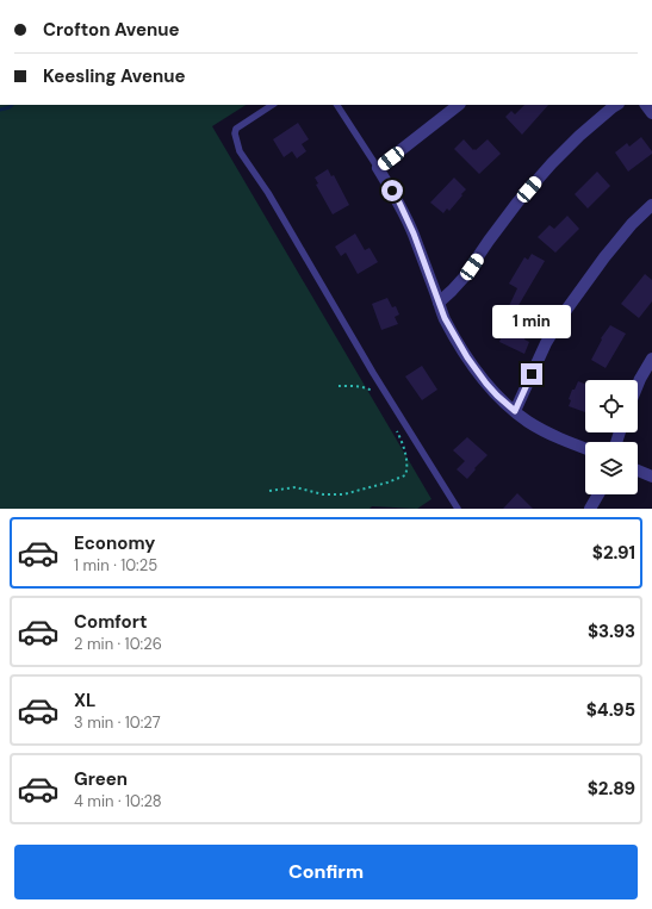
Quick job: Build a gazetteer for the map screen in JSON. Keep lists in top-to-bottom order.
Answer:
{
  "page": {
    "banner": ["Crofton Avenue", "Keesling Avenue"],
    "bubble": "1 min",
    "list": [
      {
        "name": "Economy",
        "note": "1 min · 10:25",
        "value": "$2.91"
      },
      {
        "name": "Comfort",
        "note": "2 min · 10:26",
        "value": "$3.93"
      },
      {
        "name": "XL",
        "note": "3 min · 10:27",
        "value": "$4.95"
      },
      {
        "name": "Green",
        "note": "4 min · 10:28",
        "value": "$2.89"
      }
    ],
    "buttons": "Confirm"
  }
}
